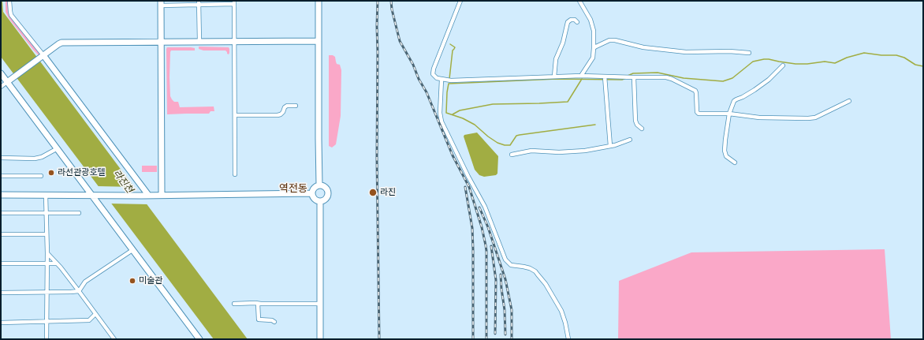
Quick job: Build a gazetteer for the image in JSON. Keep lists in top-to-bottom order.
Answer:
{
  "districts": ["역전동"],
  "water": ["라진천"],
  "places": ["라선관광호텔", "라진", "미술관"]
}
